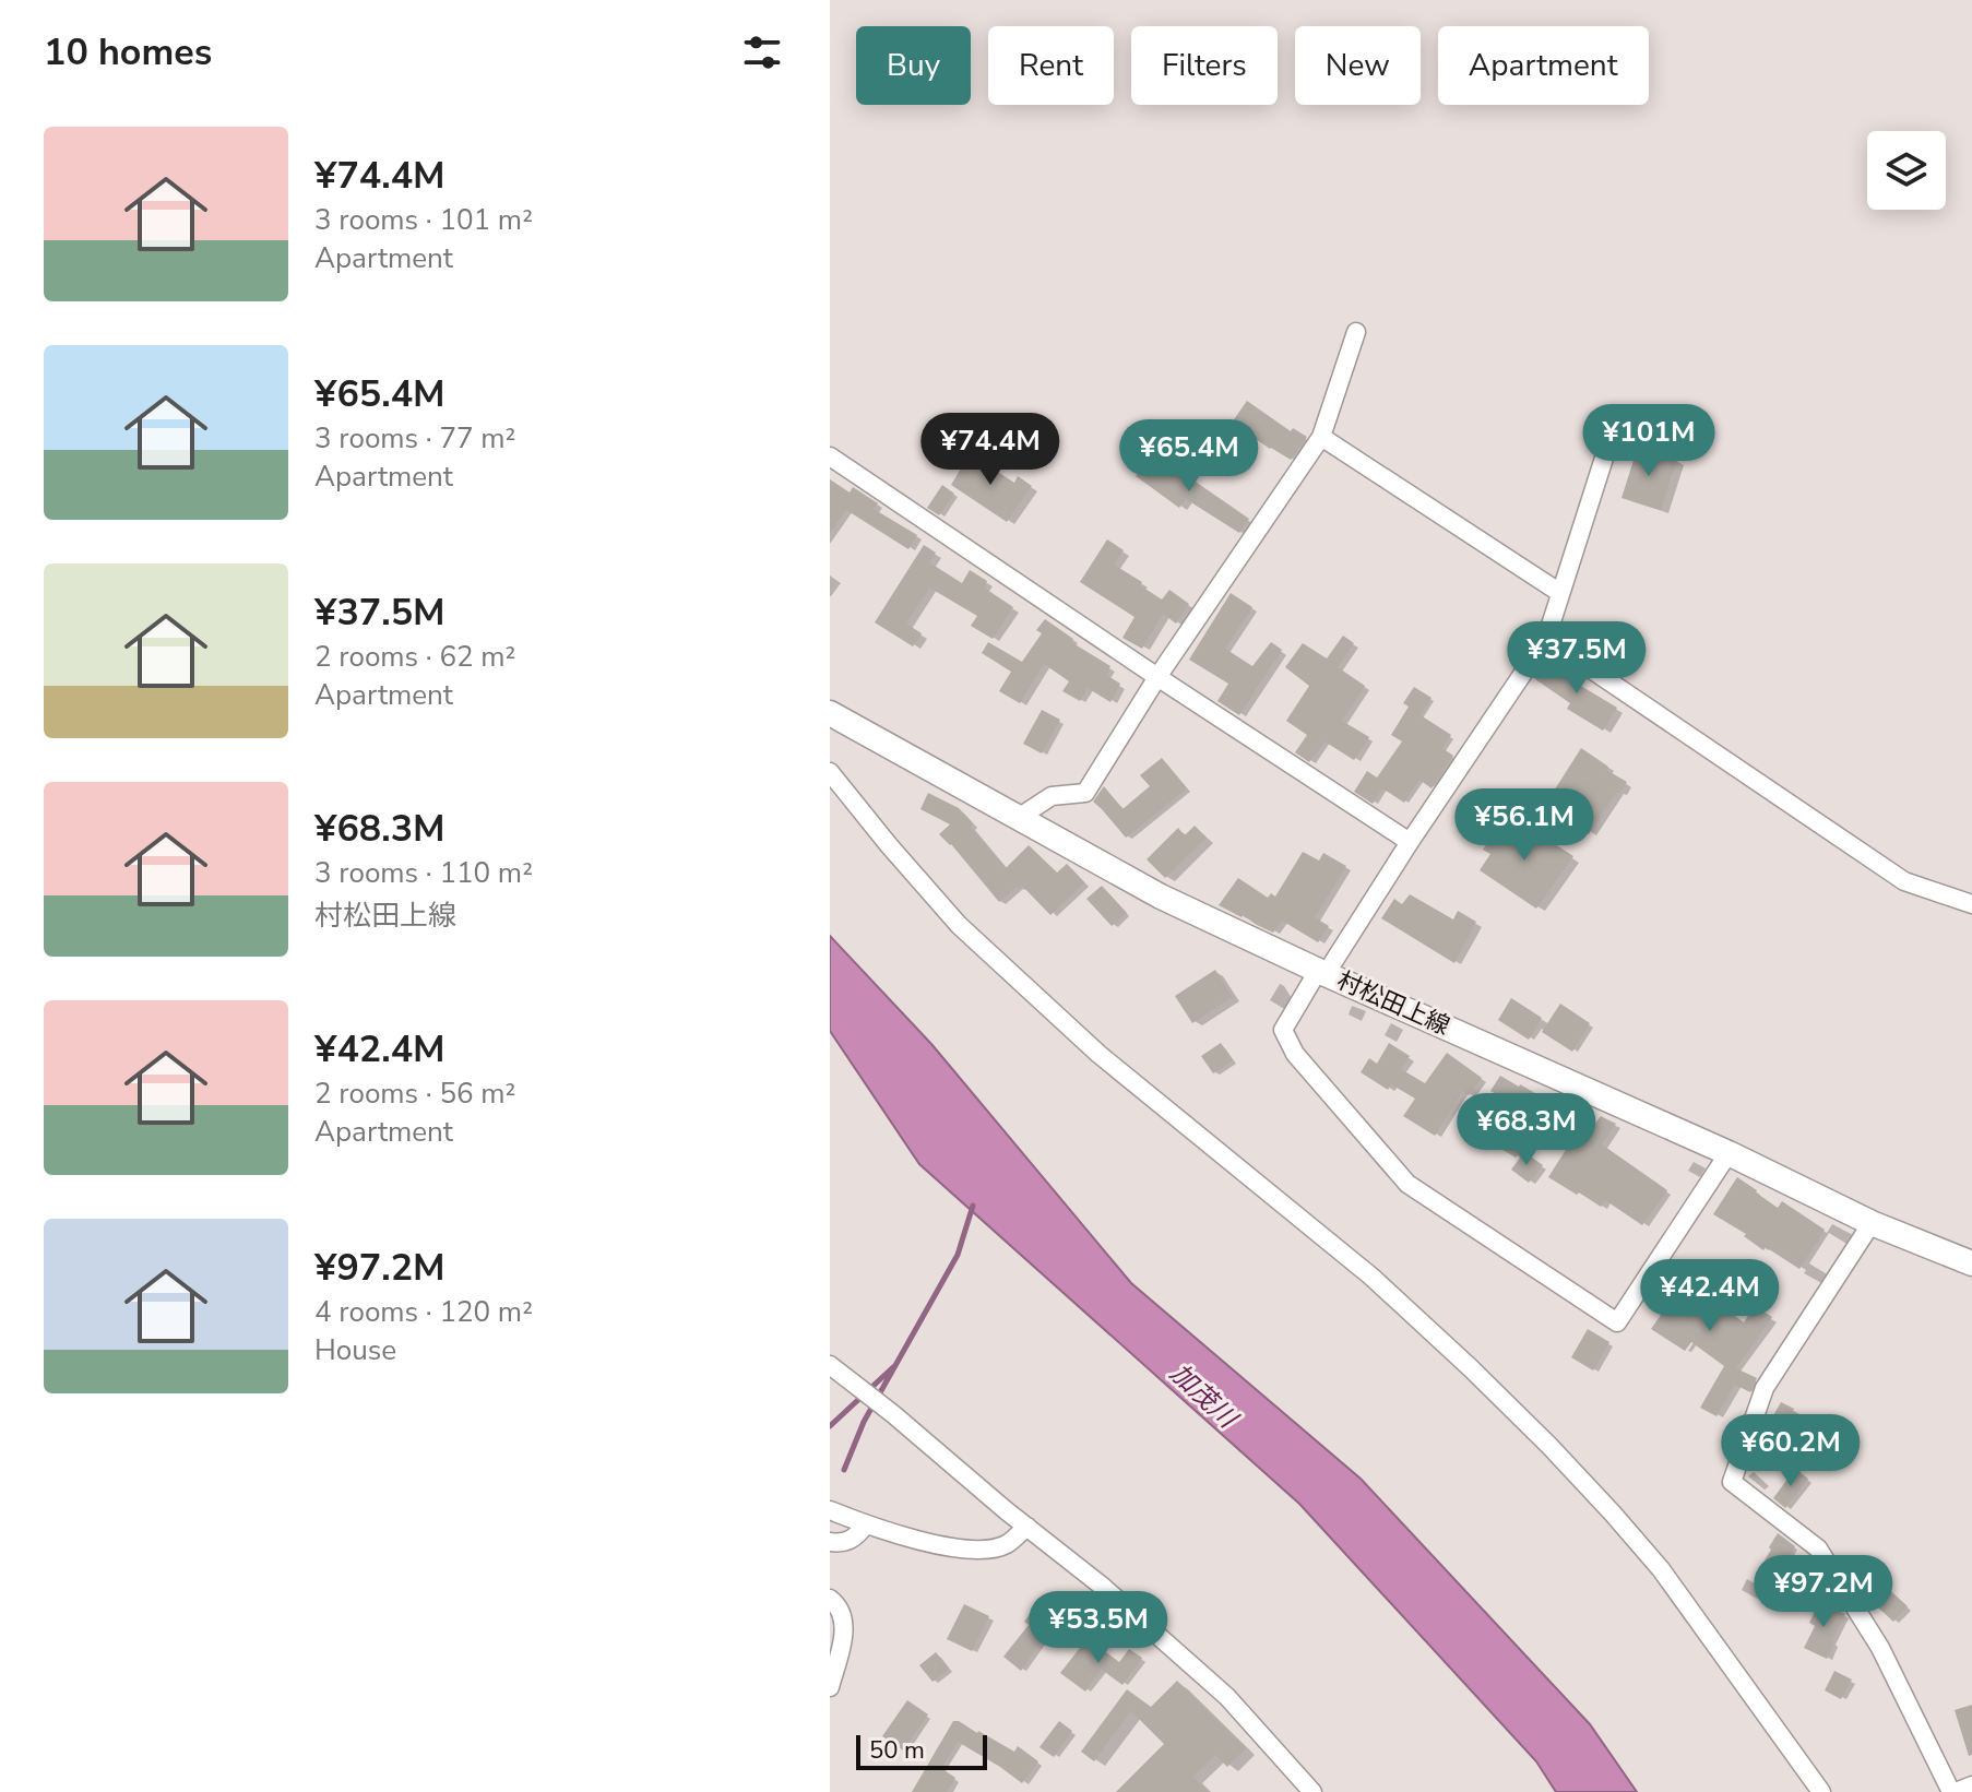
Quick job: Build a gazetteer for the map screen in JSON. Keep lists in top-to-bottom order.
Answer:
{
  "streets": {
    "main road": ["村松田上線"]
  },
  "water": ["加茂川"],
  "scale_bar": "50 m",
  "page": {
    "heading": "10 homes",
    "chip": [
      "Buy",
      "Rent",
      "Filters",
      "New",
      "Apartment"
    ],
    "list": [
      {
        "name": "¥74.4M",
        "note": "3 rooms · 101 m² · Apartment"
      },
      {
        "name": "¥65.4M",
        "note": "3 rooms · 77 m² · Apartment"
      },
      {
        "name": "¥37.5M",
        "note": "2 rooms · 62 m² · Apartment"
      },
      {
        "name": "¥68.3M",
        "note": "3 rooms · 110 m² · 村松田上線"
      },
      {
        "name": "¥42.4M",
        "note": "2 rooms · 56 m² · Apartment"
      },
      {
        "name": "¥97.2M",
        "note": "4 rooms · 120 m² · House"
      }
    ],
    "price": [
      "¥101M",
      "¥74.4M",
      "¥65.4M",
      "¥37.5M",
      "¥56.1M",
      "¥68.3M",
      "¥42.4M",
      "¥60.2M",
      "¥97.2M",
      "¥53.5M"
    ],
    "scale": "50 m"
  }
}
